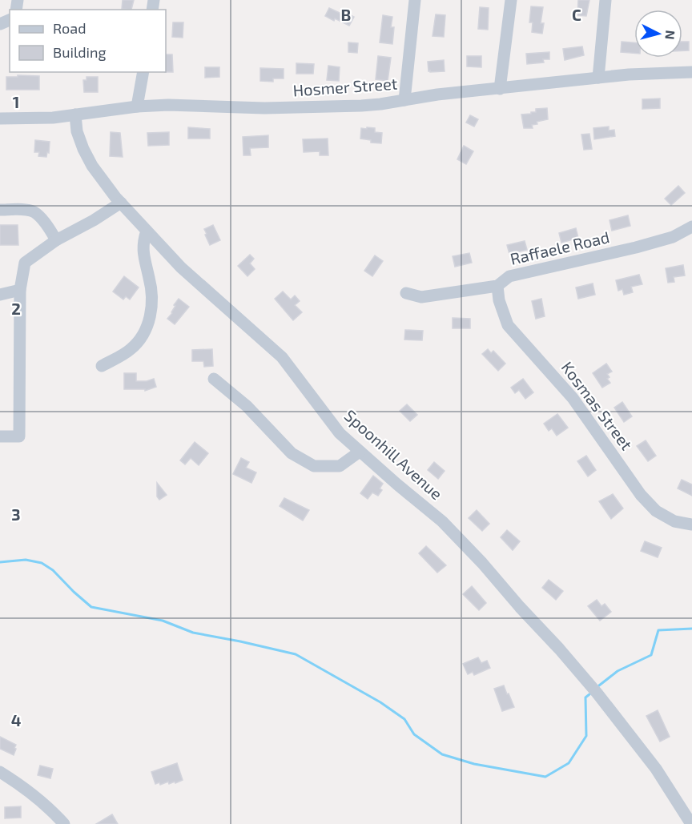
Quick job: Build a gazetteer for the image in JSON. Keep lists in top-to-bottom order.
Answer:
{
  "streets": {
    "street": [
      "Hosmer Street",
      "Raffaele Road",
      "Kosmas Street",
      "Spoonhill Avenue"
    ]
  },
  "crossings": [
    ["Hosmer Street", "Spoonhill Avenue"],
    ["Raffaele Road", "Kosmas Street"]
  ],
  "legend": ["Road", "Building"],
  "north": "right",
  "grid": {
    "columns": ["B", "C"],
    "rows": [
      "1",
      "2",
      "3",
      "4"
    ]
  }
}
